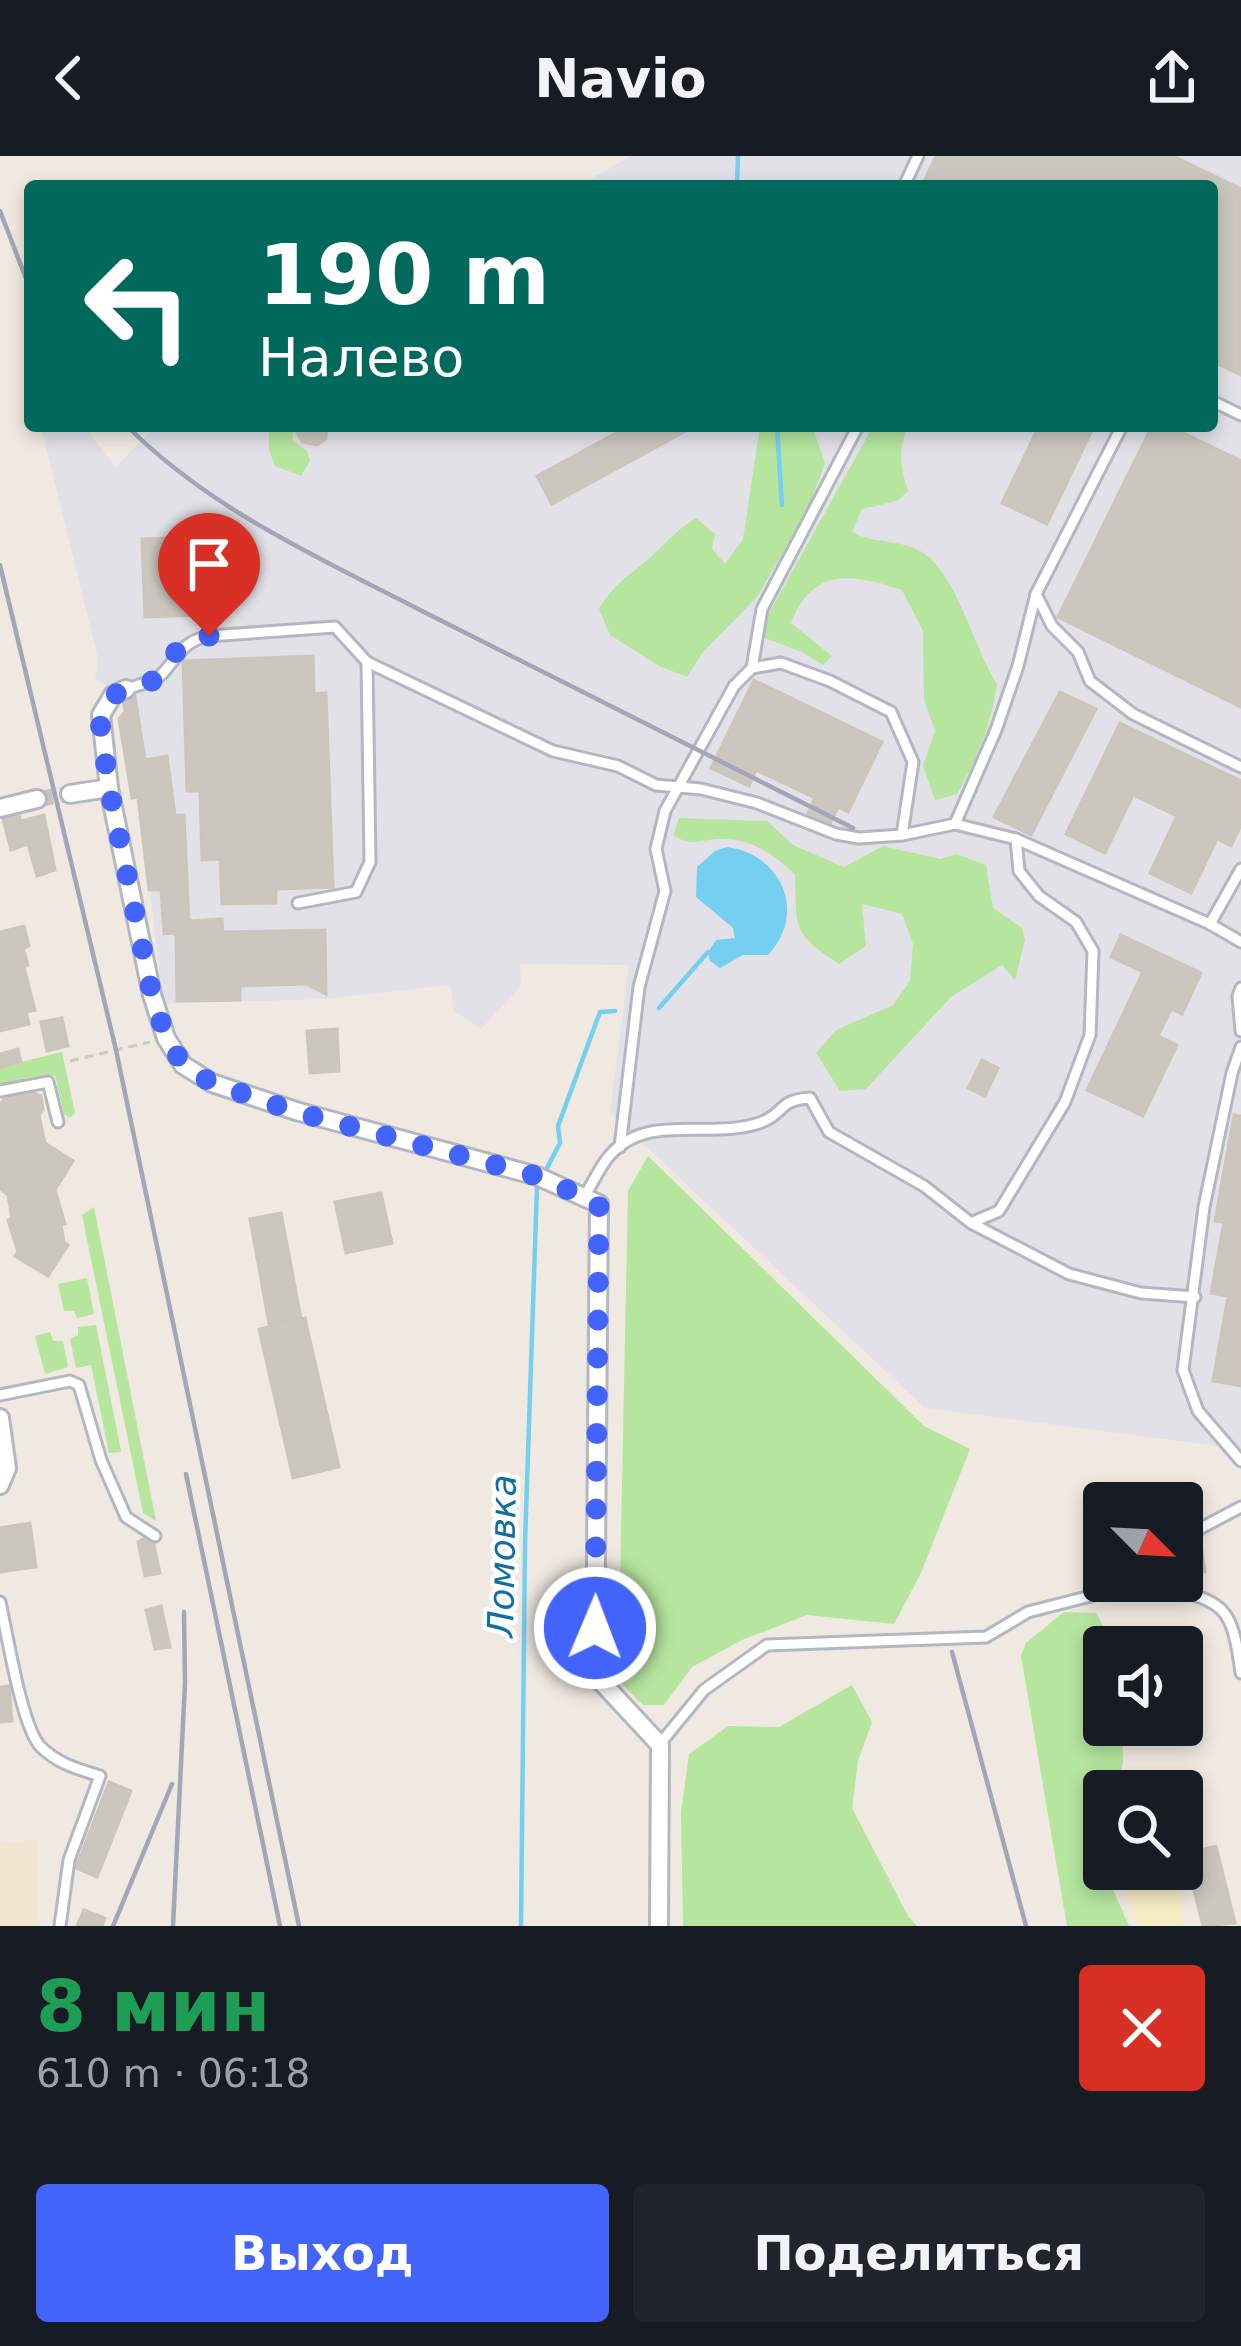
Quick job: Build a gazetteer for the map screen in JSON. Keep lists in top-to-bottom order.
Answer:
{
  "water": ["Ломовка"],
  "north": "bottom right",
  "page": {
    "header": "Navio",
    "turn": ["190 m", "Налево"],
    "heading": ["8 мин", "610 m · 06:18"],
    "buttons": ["Выход", "Поделиться"]
  }
}
